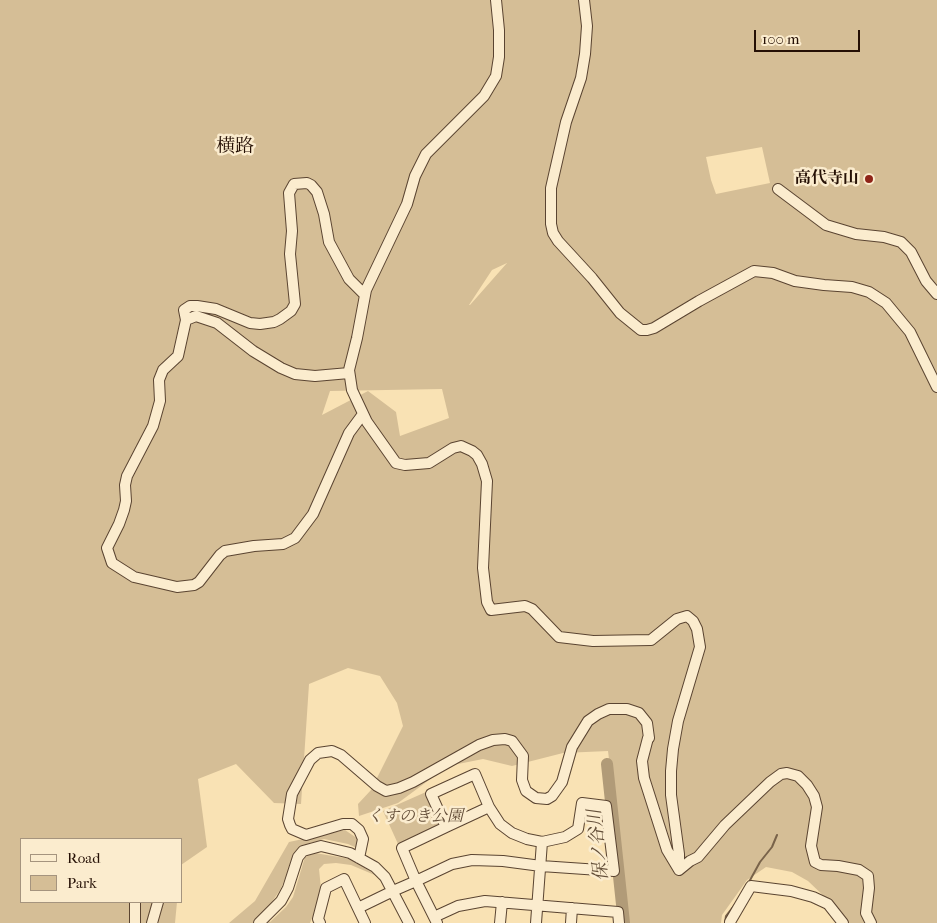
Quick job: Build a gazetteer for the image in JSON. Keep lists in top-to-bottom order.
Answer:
{
  "districts": ["横路"],
  "water": ["保ノ谷川"],
  "parks": ["くすのき公園"],
  "places": ["高代寺山"],
  "legend": ["Road", "Park"],
  "scale_bar": "100 m"
}
